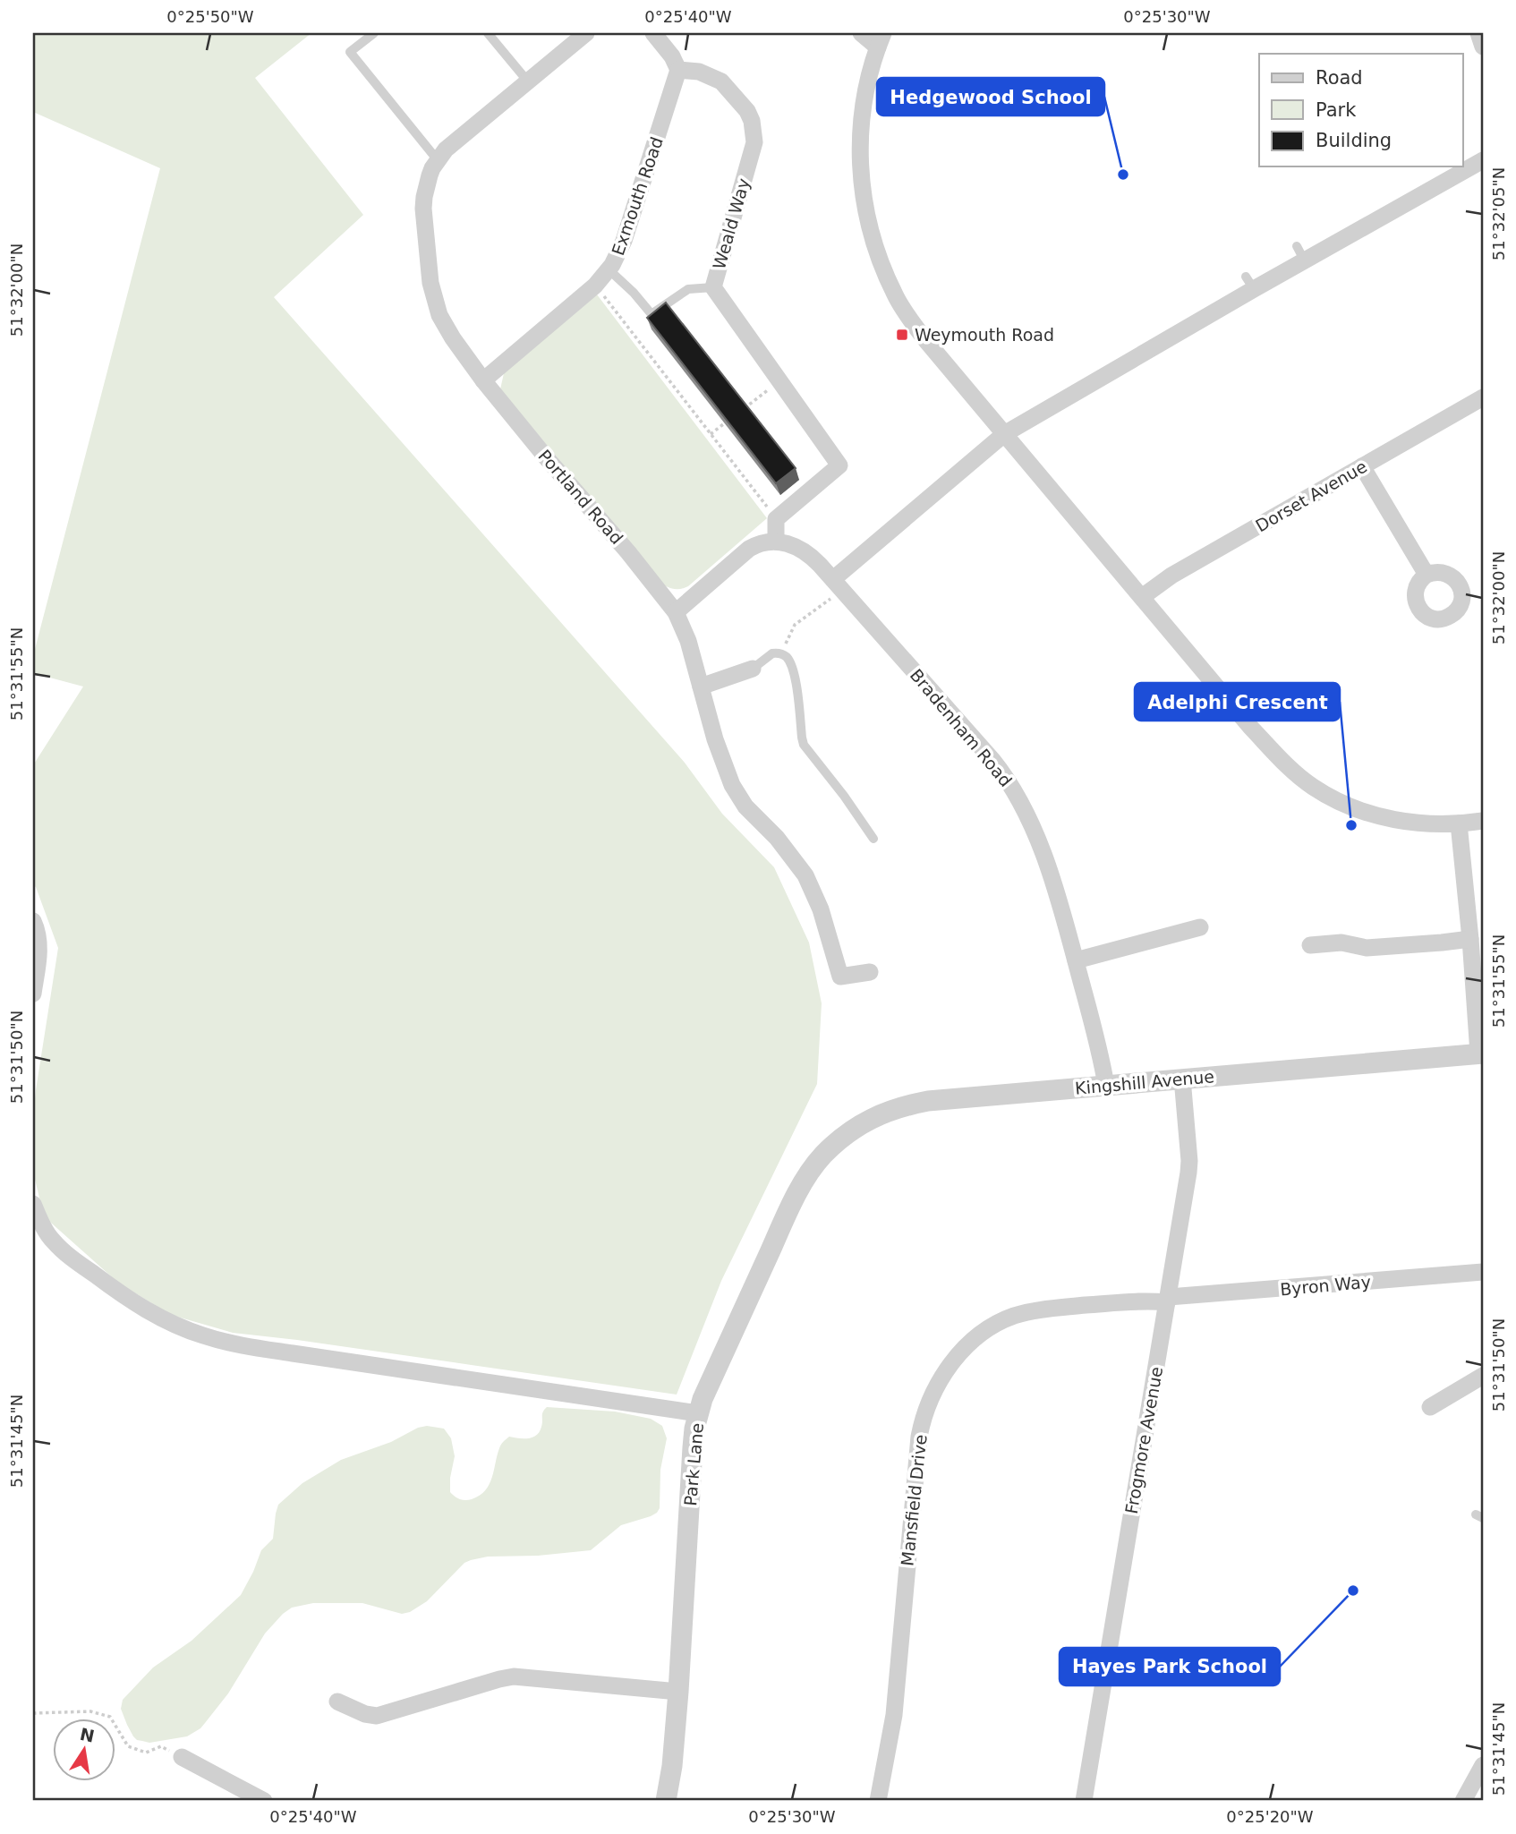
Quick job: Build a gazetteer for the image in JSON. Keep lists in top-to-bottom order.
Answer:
{
  "streets": {
    "street": [
      "Exmouth Road",
      "Weald Way",
      "Dorset Avenue",
      "Portland Road",
      "Bradenham Road",
      "Kingshill Avenue",
      "Byron Way",
      "Frogmore Avenue",
      "Park Lane",
      "Mansfield Drive"
    ]
  },
  "crossings": [
    ["Exmouth Road", "Weald Way"],
    ["Exmouth Road", "Portland Road"],
    ["Bradenham Road", "Kingshill Avenue"],
    ["Kingshill Avenue", "Frogmore Avenue"],
    ["Kingshill Avenue", "Park Lane"],
    ["Byron Way", "Frogmore Avenue"],
    ["Byron Way", "Mansfield Drive"],
    ["Frogmore Avenue", "Mansfield Drive"]
  ],
  "places": {
    "other": ["Hedgewood School", "Adelphi Crescent", "Hayes Park School"],
    "transit": ["Weymouth Road"]
  },
  "legend": ["Road", "Park", "Building"],
  "north": "top",
  "coordinates": [
    "0°25'50\"W",
    "0°25'40\"W",
    "0°25'30\"W",
    "51°32'05\"N",
    "51°32'00\"N",
    "51°31'55\"N",
    "51°31'50\"N",
    "51°31'45\"N",
    "0°25'20\"W"
  ]
}
